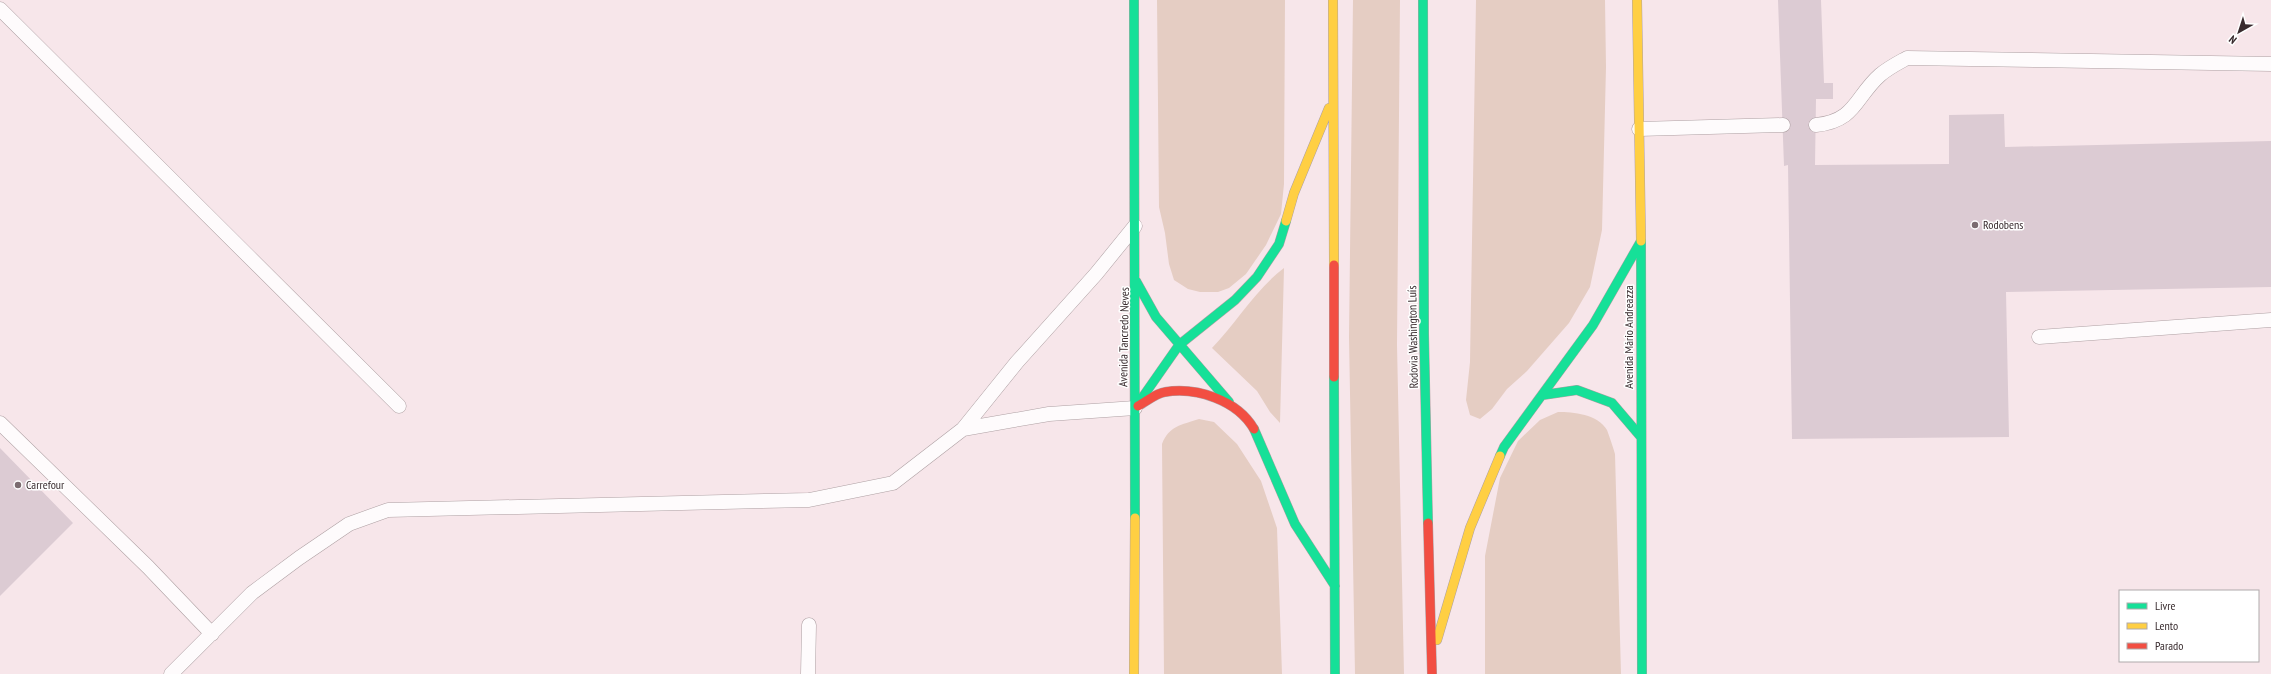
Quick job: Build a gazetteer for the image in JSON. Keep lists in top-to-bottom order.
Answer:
{
  "streets": {
    "main road": ["Avenida Tancredo Neves", "Rodovia Washington Luís", "Avenida Mário Andreazza"]
  },
  "places": ["Rodobens", "Carrefour"],
  "legend": ["Livre", "Lento", "Parado"],
  "north": "bottom left"
}
